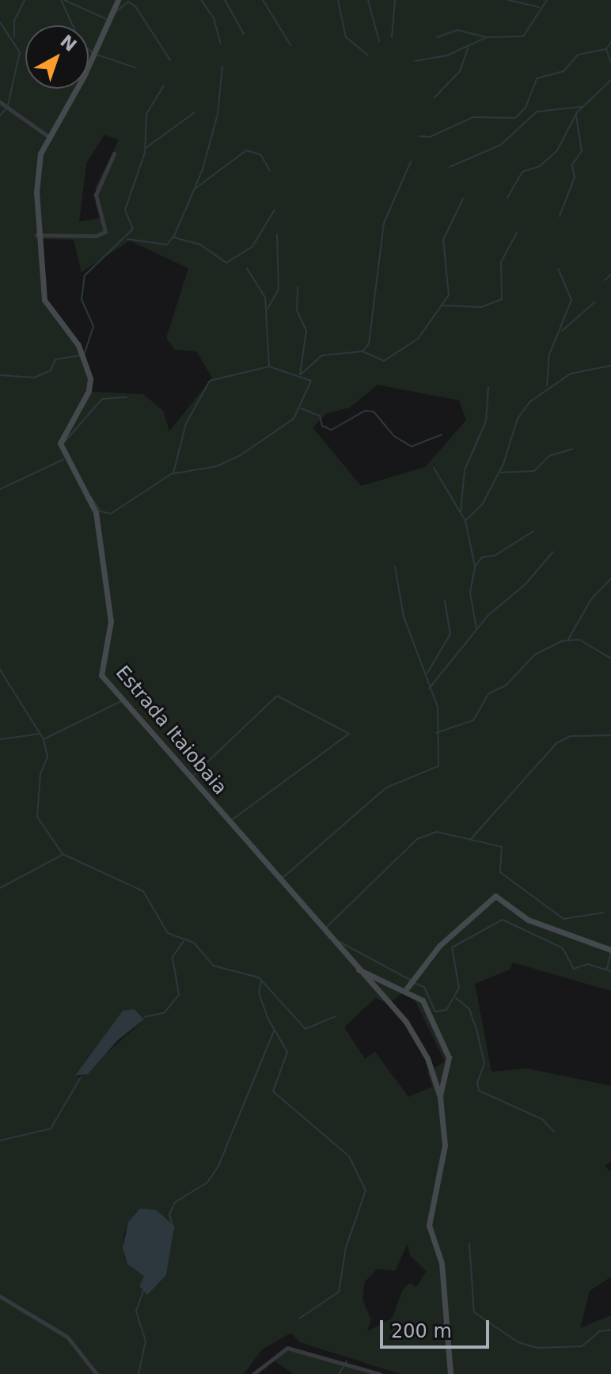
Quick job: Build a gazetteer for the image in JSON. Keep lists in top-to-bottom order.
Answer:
{
  "streets": {
    "street": ["Estrada Itaiobaia"]
  },
  "scale_bar": "200 m",
  "north": "top right"
}
